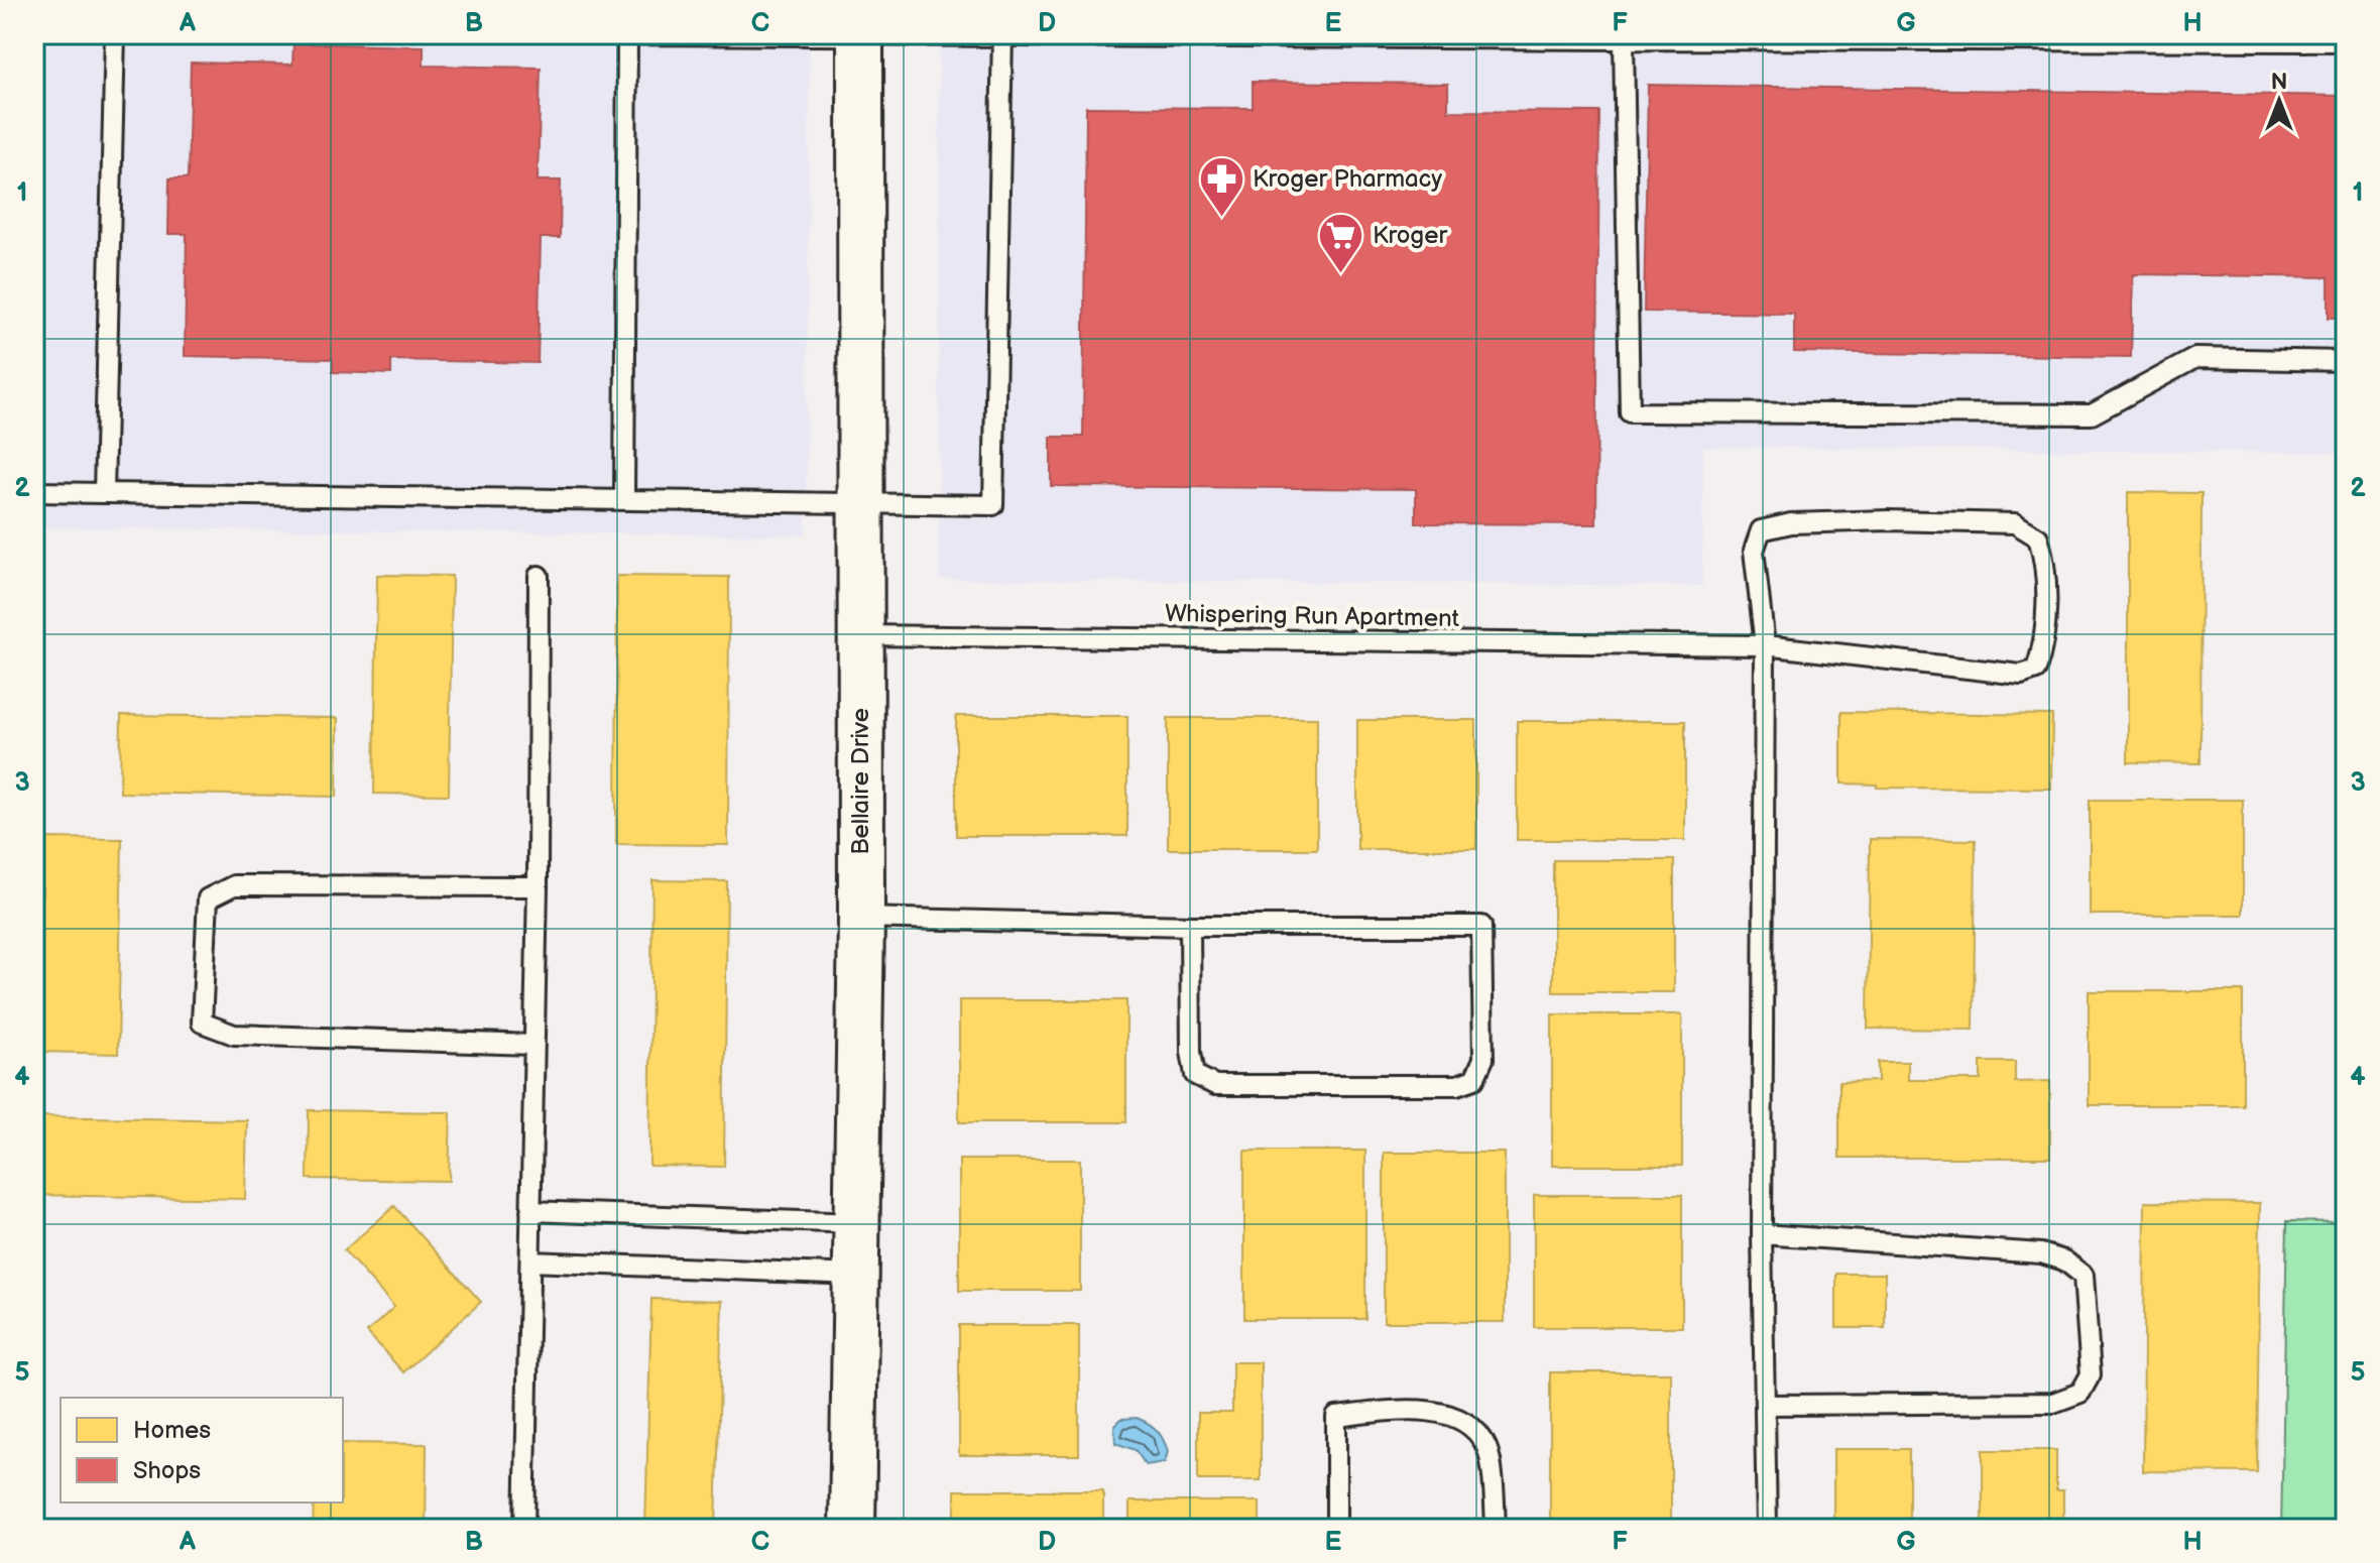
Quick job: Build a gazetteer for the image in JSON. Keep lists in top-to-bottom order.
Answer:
{
  "streets": {
    "street": ["Bellaire Drive"],
    "lane": ["Whispering Run Apartment"]
  },
  "crossings": [
    ["Whispering Run Apartment", "Bellaire Drive"]
  ],
  "places": {
    "pharmacy": ["Kroger Pharmacy"],
    "supermarket": ["Kroger"]
  },
  "legend": ["Homes", "Shops"],
  "north": "top",
  "grid": {
    "columns": [
      "A",
      "B",
      "C",
      "D",
      "E",
      "F",
      "G",
      "H"
    ],
    "rows": [
      "1",
      "2",
      "3",
      "4",
      "5"
    ]
  }
}
